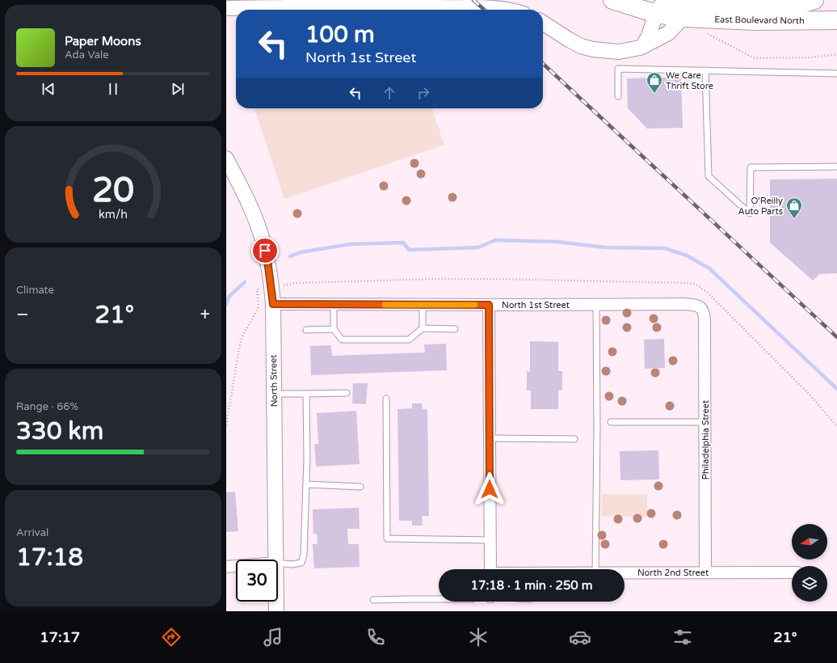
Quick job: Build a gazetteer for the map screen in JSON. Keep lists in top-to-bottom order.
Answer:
{
  "streets": {
    "main road": ["East Boulevard North"],
    "street": [
      "North 1st Street",
      "North Street",
      "Philadelphia Street",
      "North 2nd Street"
    ]
  },
  "crossings": [
    ["North 1st Street", "North Street"],
    ["North 1st Street", "Philadelphia Street"],
    ["Philadelphia Street", "North 2nd Street"]
  ],
  "places": {
    "shop": ["We Care Thrift Store", "O'Reilly Auto Parts"]
  },
  "north": "left",
  "page": {
    "turn": ["100 m", "North 1st Street"],
    "song": ["Paper Moons", "Ada Vale"],
    "tile": [
      "Climate",
      ["Range · 66%", "330 km"],
      ["Arrival", "17:18"]
    ],
    "heat": ["−", "21°", "+"],
    "limit": "30",
    "trip": "17:18 · 1 min · 250 m",
    "tabs": ["17:17", "21°"],
    "gauge": ["20", "km/h"]
  }
}
